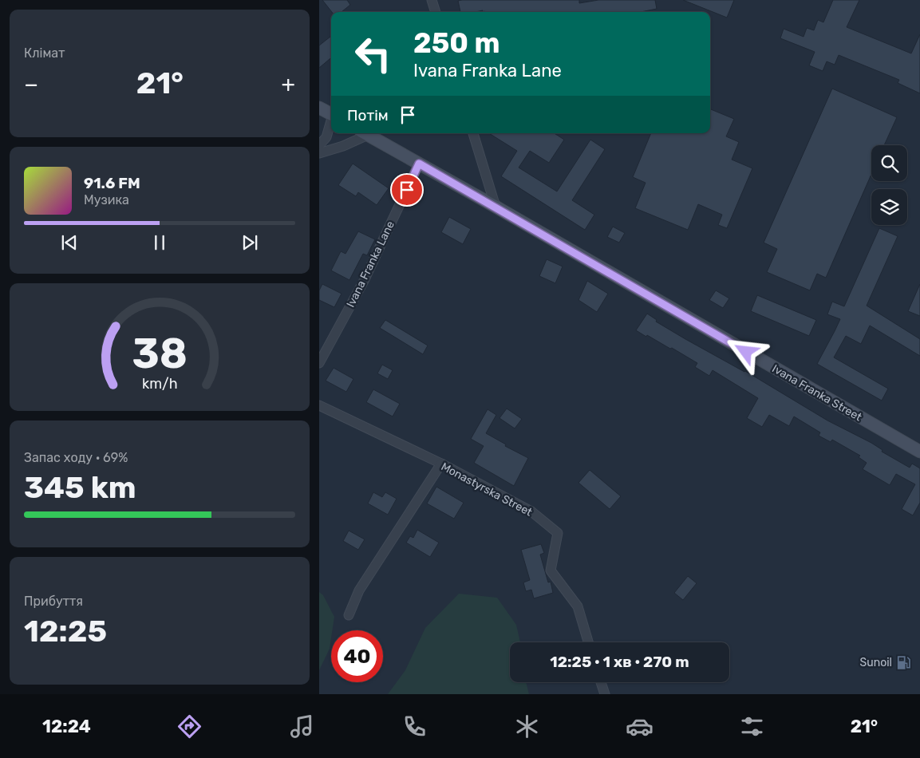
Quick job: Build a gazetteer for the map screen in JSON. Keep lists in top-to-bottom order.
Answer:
{
  "streets": {
    "street": ["Ivana Franka Lane", "Ivana Franka Street", "Monastyrska Street"]
  },
  "crossings": [
    ["Ivana Franka Lane", "Ivana Franka Street"]
  ],
  "places": {
    "fuel station": ["Sunoil"]
  },
  "page": {
    "tile": [
      "Клімат",
      ["Запас ходу · 69%", "345 km"],
      ["Прибуття", "12:25"]
    ],
    "turn": ["250 m", "Ivana Franka Lane"],
    "heat": ["−", "21°", "+"],
    "then": "Потім",
    "song": ["91.6 FM", "Музика"],
    "limit": "40",
    "trip": "12:25 · 1 хв · 270 m",
    "tabs": ["12:24", "21°"],
    "gauge": ["38", "km/h"]
  }
}
